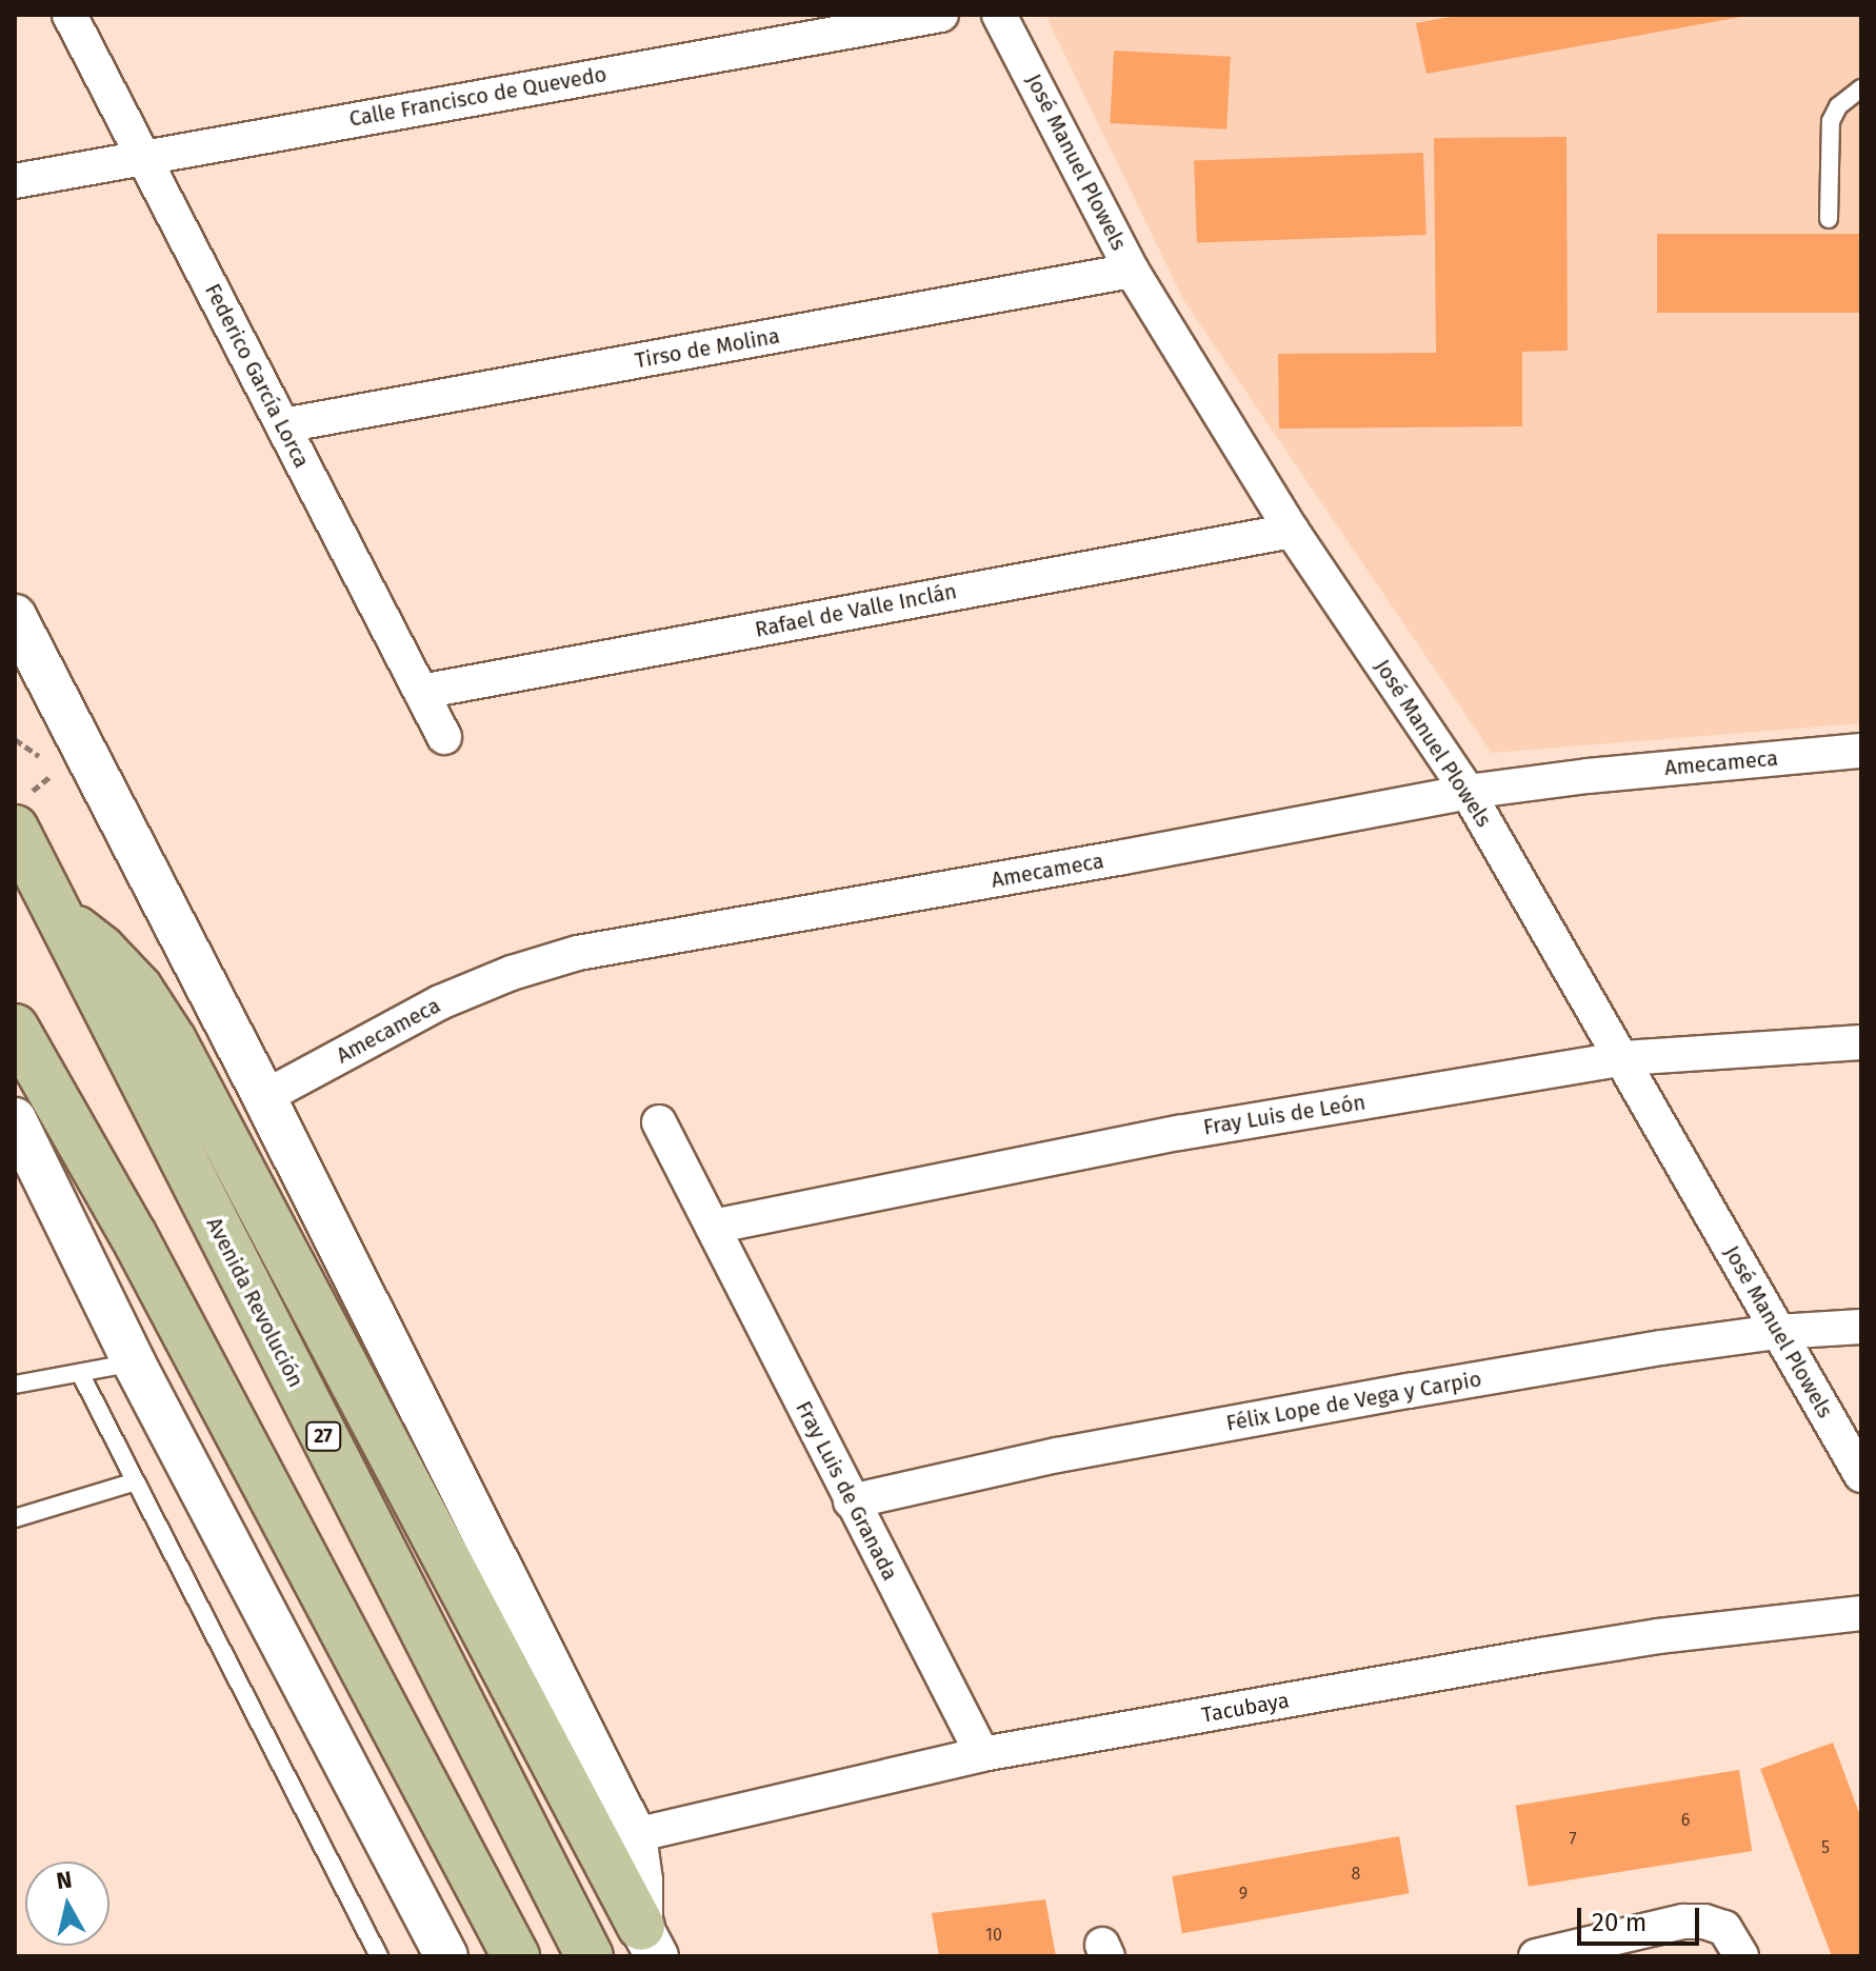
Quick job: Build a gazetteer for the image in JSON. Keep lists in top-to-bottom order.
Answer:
{
  "streets": {
    "main road": ["Avenida Revolución", "27"],
    "street": [
      "Calle Francisco de Quevedo",
      "José Manuel Plowels",
      "Tirso de Molina",
      "Federico García Lorca",
      "Rafael de Valle Inclán",
      "Amecameca",
      "Fray Luis de León",
      "Félix Lope de Vega y Carpio",
      "Fray Luis de Granada",
      "Tacubaya"
    ]
  },
  "crossings": [
    ["Calle Francisco de Quevedo", "Federico García Lorca"],
    ["José Manuel Plowels", "Tirso de Molina"],
    ["José Manuel Plowels", "Rafael de Valle Inclán"],
    ["José Manuel Plowels", "Amecameca"],
    ["José Manuel Plowels", "Fray Luis de León"],
    ["José Manuel Plowels", "Félix Lope de Vega y Carpio"],
    ["Tirso de Molina", "Federico García Lorca"],
    ["Federico García Lorca", "Rafael de Valle Inclán"],
    ["Fray Luis de León", "Fray Luis de Granada"],
    ["Félix Lope de Vega y Carpio", "Fray Luis de Granada"],
    ["Fray Luis de Granada", "Tacubaya"]
  ],
  "house_numbers": [
    "6",
    "7",
    "5",
    "8",
    "9",
    "10"
  ],
  "scale_bar": "20 m",
  "north": "top"
}
